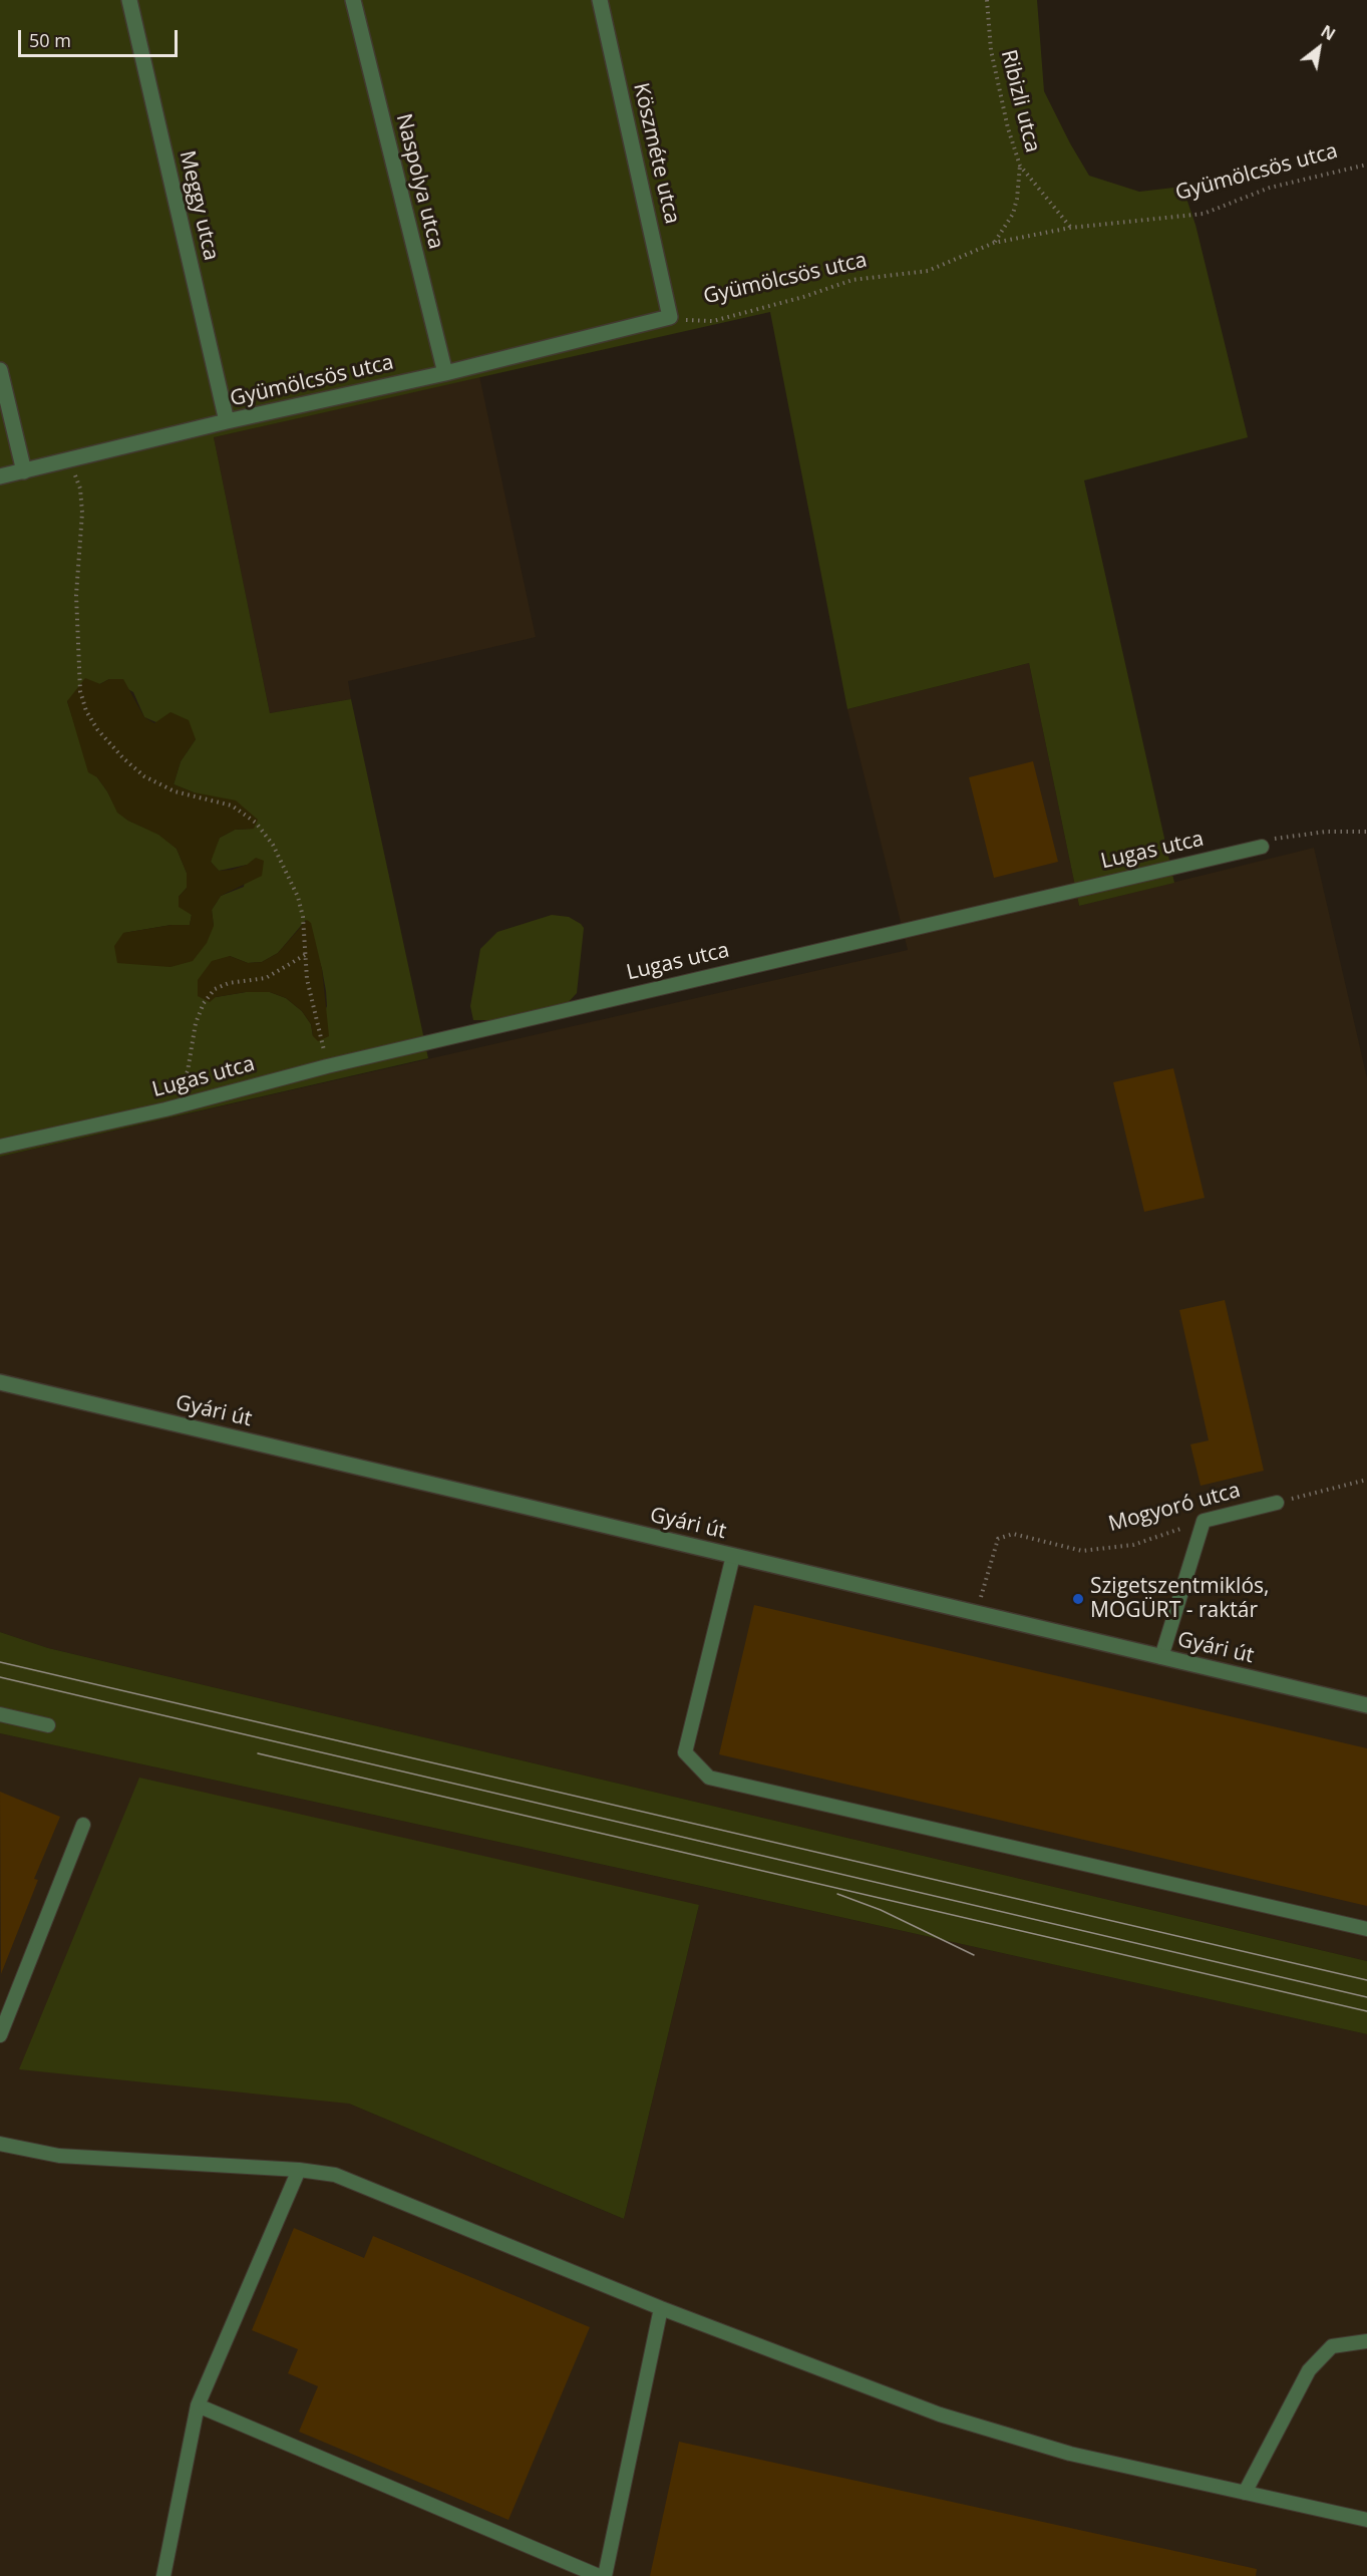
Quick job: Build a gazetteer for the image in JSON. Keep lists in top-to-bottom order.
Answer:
{
  "streets": {
    "street": [
      "Köszméte utca",
      "Gyümölcsös utca",
      "Naspolya utca",
      "Meggy utca",
      "Gyári út"
    ],
    "lane": ["Lugas utca", "Mogyoró utca"],
    "path": ["Ribizli utca"]
  },
  "crossings": [
    ["Ribizli utca", "Gyümölcsös utca"],
    ["Köszméte utca", "Gyümölcsös utca"],
    ["Gyümölcsös utca", "Naspolya utca"],
    ["Gyümölcsös utca", "Meggy utca"],
    ["Gyári út", "Mogyoró utca"]
  ],
  "places": ["Szigetszentmiklós, MOGÜRT - raktár"],
  "scale_bar": "50 m",
  "north": "top right"
}
